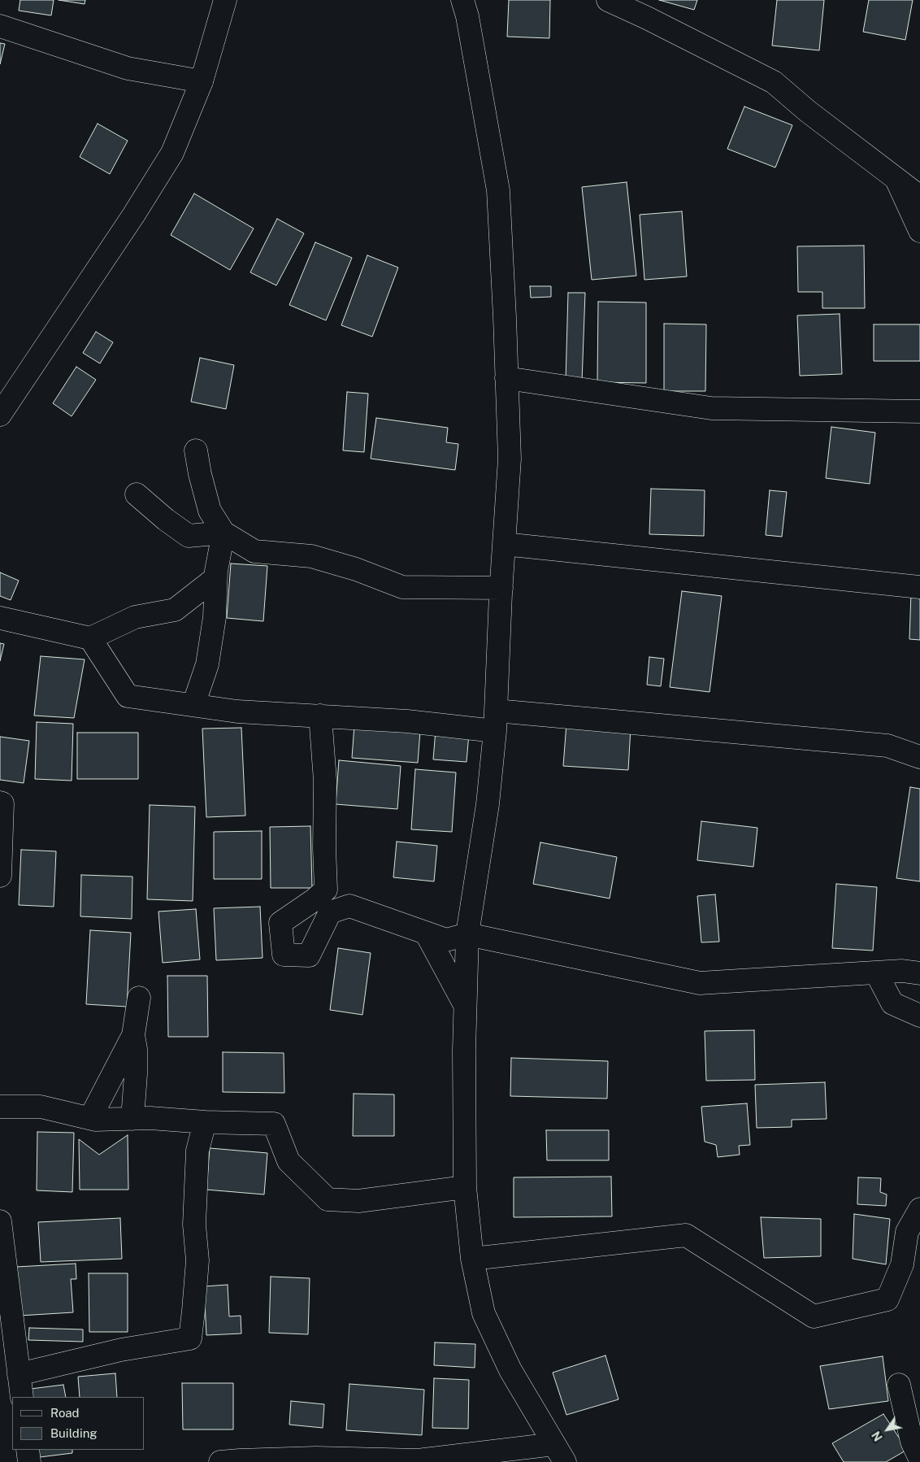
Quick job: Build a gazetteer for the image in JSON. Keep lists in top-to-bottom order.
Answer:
{
  "legend": ["Road", "Building"],
  "north": "bottom left"
}
